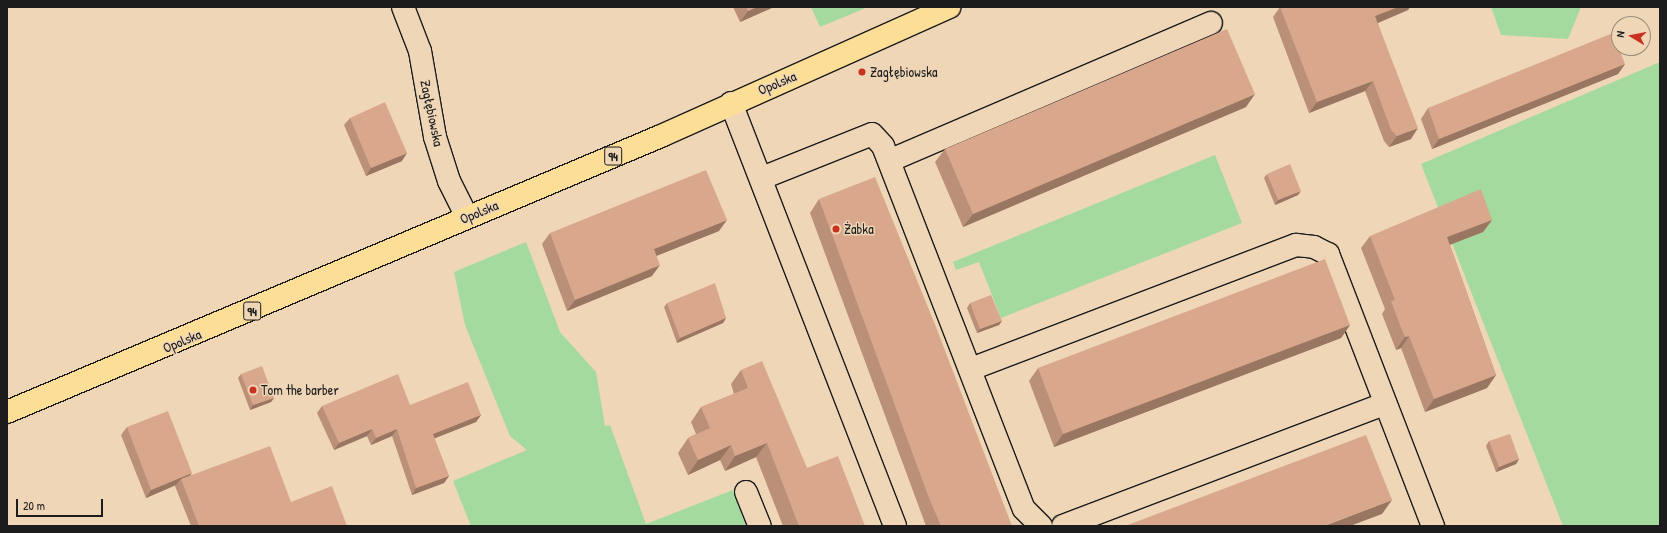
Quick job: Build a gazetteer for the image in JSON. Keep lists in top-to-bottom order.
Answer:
{
  "streets": {
    "main road": ["Opolska", "94"],
    "street": ["Zagłębiowska"]
  },
  "crossings": [
    ["Opolska", "Zagłębiowska"]
  ],
  "places": ["Zagłębiowska", "Żabka", "Tom the barber"],
  "scale_bar": "20 m",
  "north": "left"
}
